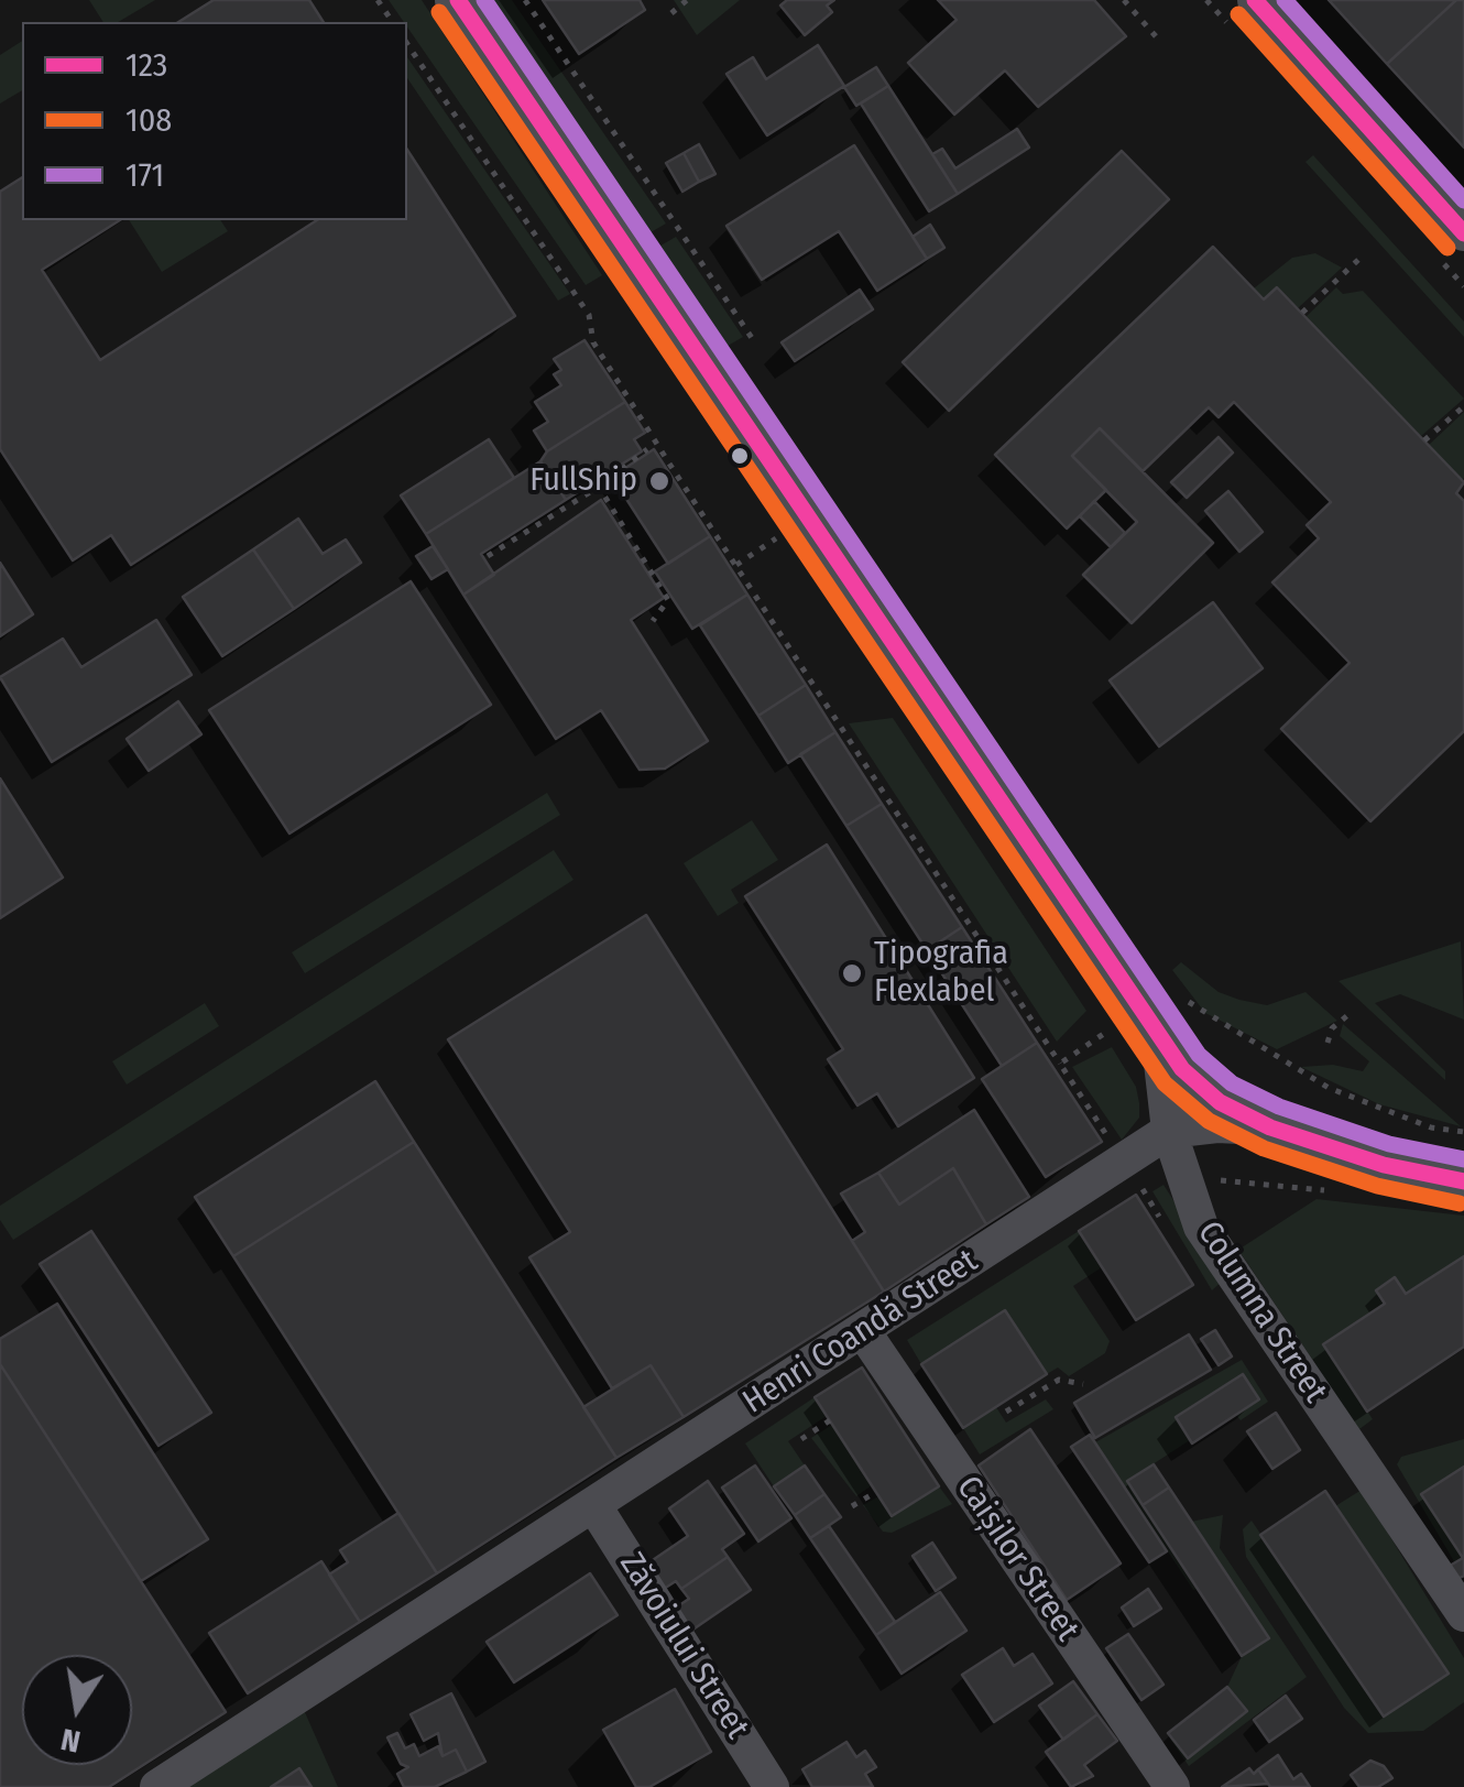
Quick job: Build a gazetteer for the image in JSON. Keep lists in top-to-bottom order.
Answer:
{
  "streets": {
    "main road": ["Columna Street", "Henri Coandă Street"],
    "street": ["Caișilor Street", "Zăvoiului Street"]
  },
  "crossings": [
    ["Columna Street", "Henri Coandă Street"],
    ["Henri Coandă Street", "Caișilor Street"],
    ["Henri Coandă Street", "Zăvoiului Street"]
  ],
  "places": ["FullShip", "Tipografia Flexlabel"],
  "lines": ["transit line 123", "transit line 171", "transit line 108"],
  "legend": ["123", "108", "171"],
  "north": "bottom"
}
